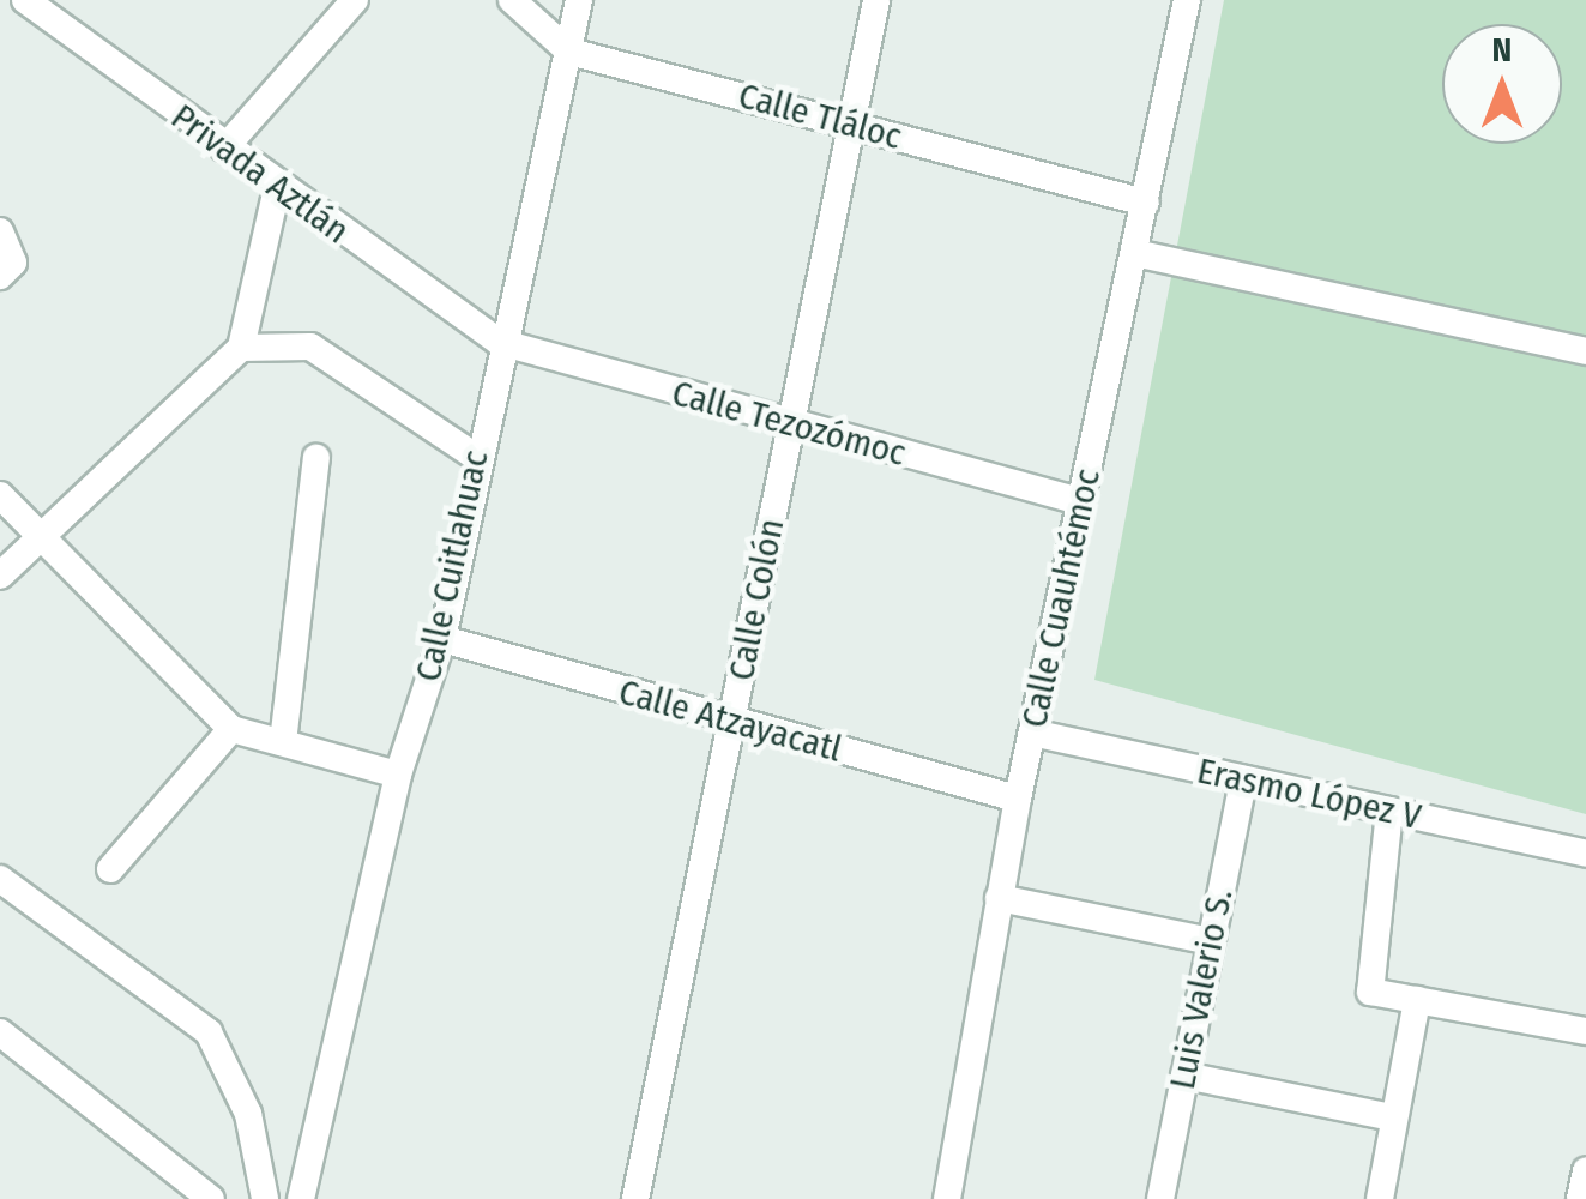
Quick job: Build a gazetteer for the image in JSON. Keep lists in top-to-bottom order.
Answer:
{
  "streets": {
    "street": [
      "Calle Tláloc",
      "Privada Aztlán",
      "Calle Tezozómoc",
      "Calle Cuitlahuac",
      "Calle Cuauhtémoc",
      "Calle Colón",
      "Calle Atzayacatl",
      "Erasmo López V",
      "Luis Valerio S."
    ]
  },
  "crossings": [
    ["Calle Tláloc", "Calle Cuitlahuac"],
    ["Calle Tláloc", "Calle Cuauhtémoc"],
    ["Calle Tláloc", "Calle Colón"],
    ["Privada Aztlán", "Calle Tezozómoc"],
    ["Privada Aztlán", "Calle Cuitlahuac"],
    ["Calle Tezozómoc", "Calle Cuitlahuac"],
    ["Calle Tezozómoc", "Calle Cuauhtémoc"],
    ["Calle Tezozómoc", "Calle Colón"],
    ["Calle Cuitlahuac", "Calle Atzayacatl"],
    ["Calle Cuauhtémoc", "Calle Atzayacatl"],
    ["Calle Cuauhtémoc", "Erasmo López V"],
    ["Calle Colón", "Calle Atzayacatl"],
    ["Erasmo López V", "Luis Valerio S."]
  ],
  "north": "top"
}
